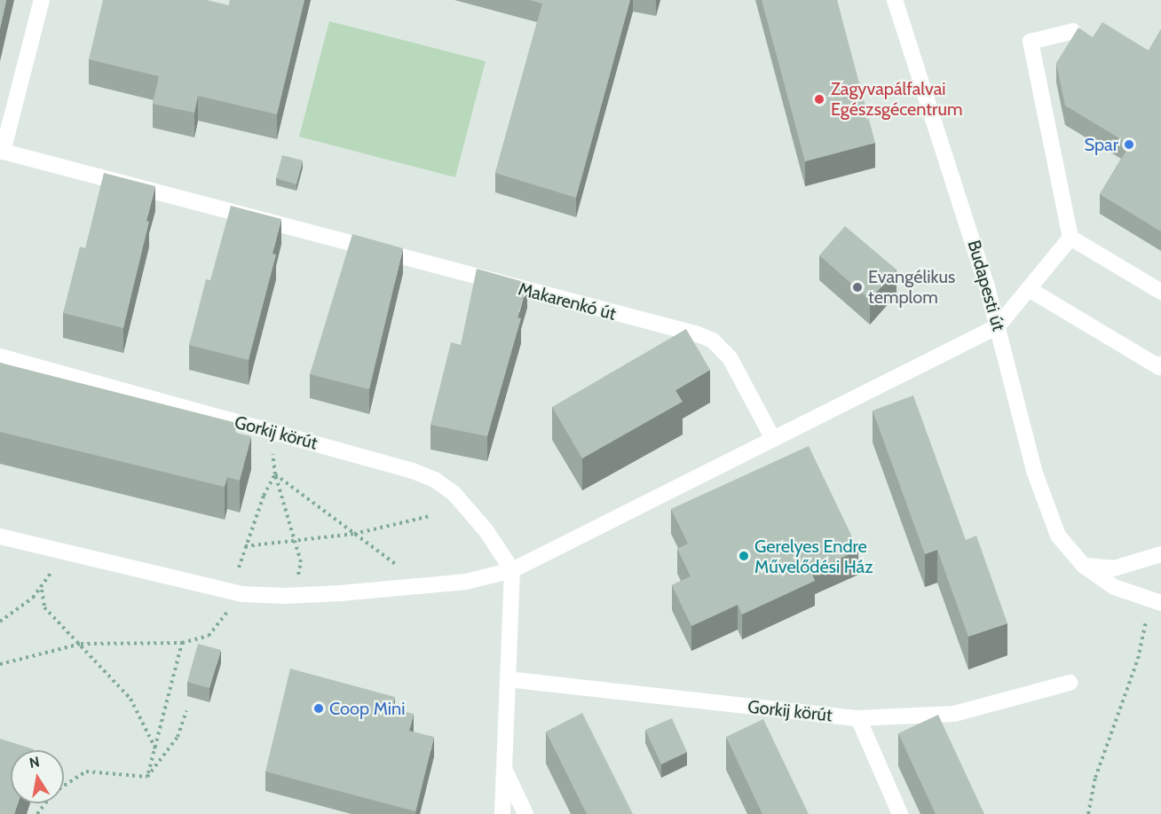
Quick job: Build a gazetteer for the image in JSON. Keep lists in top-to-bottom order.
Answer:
{
  "streets": {
    "street": ["Budapesti út", "Makarenkó út", "Gorkij körút"]
  },
  "places": [
    "Zagyvapálfalvai Egészsgécentrum",
    "Spar",
    "Evangélikus templom",
    "Gerelyes Endre Művelődési Ház",
    "Coop Mini"
  ],
  "north": "top"
}
